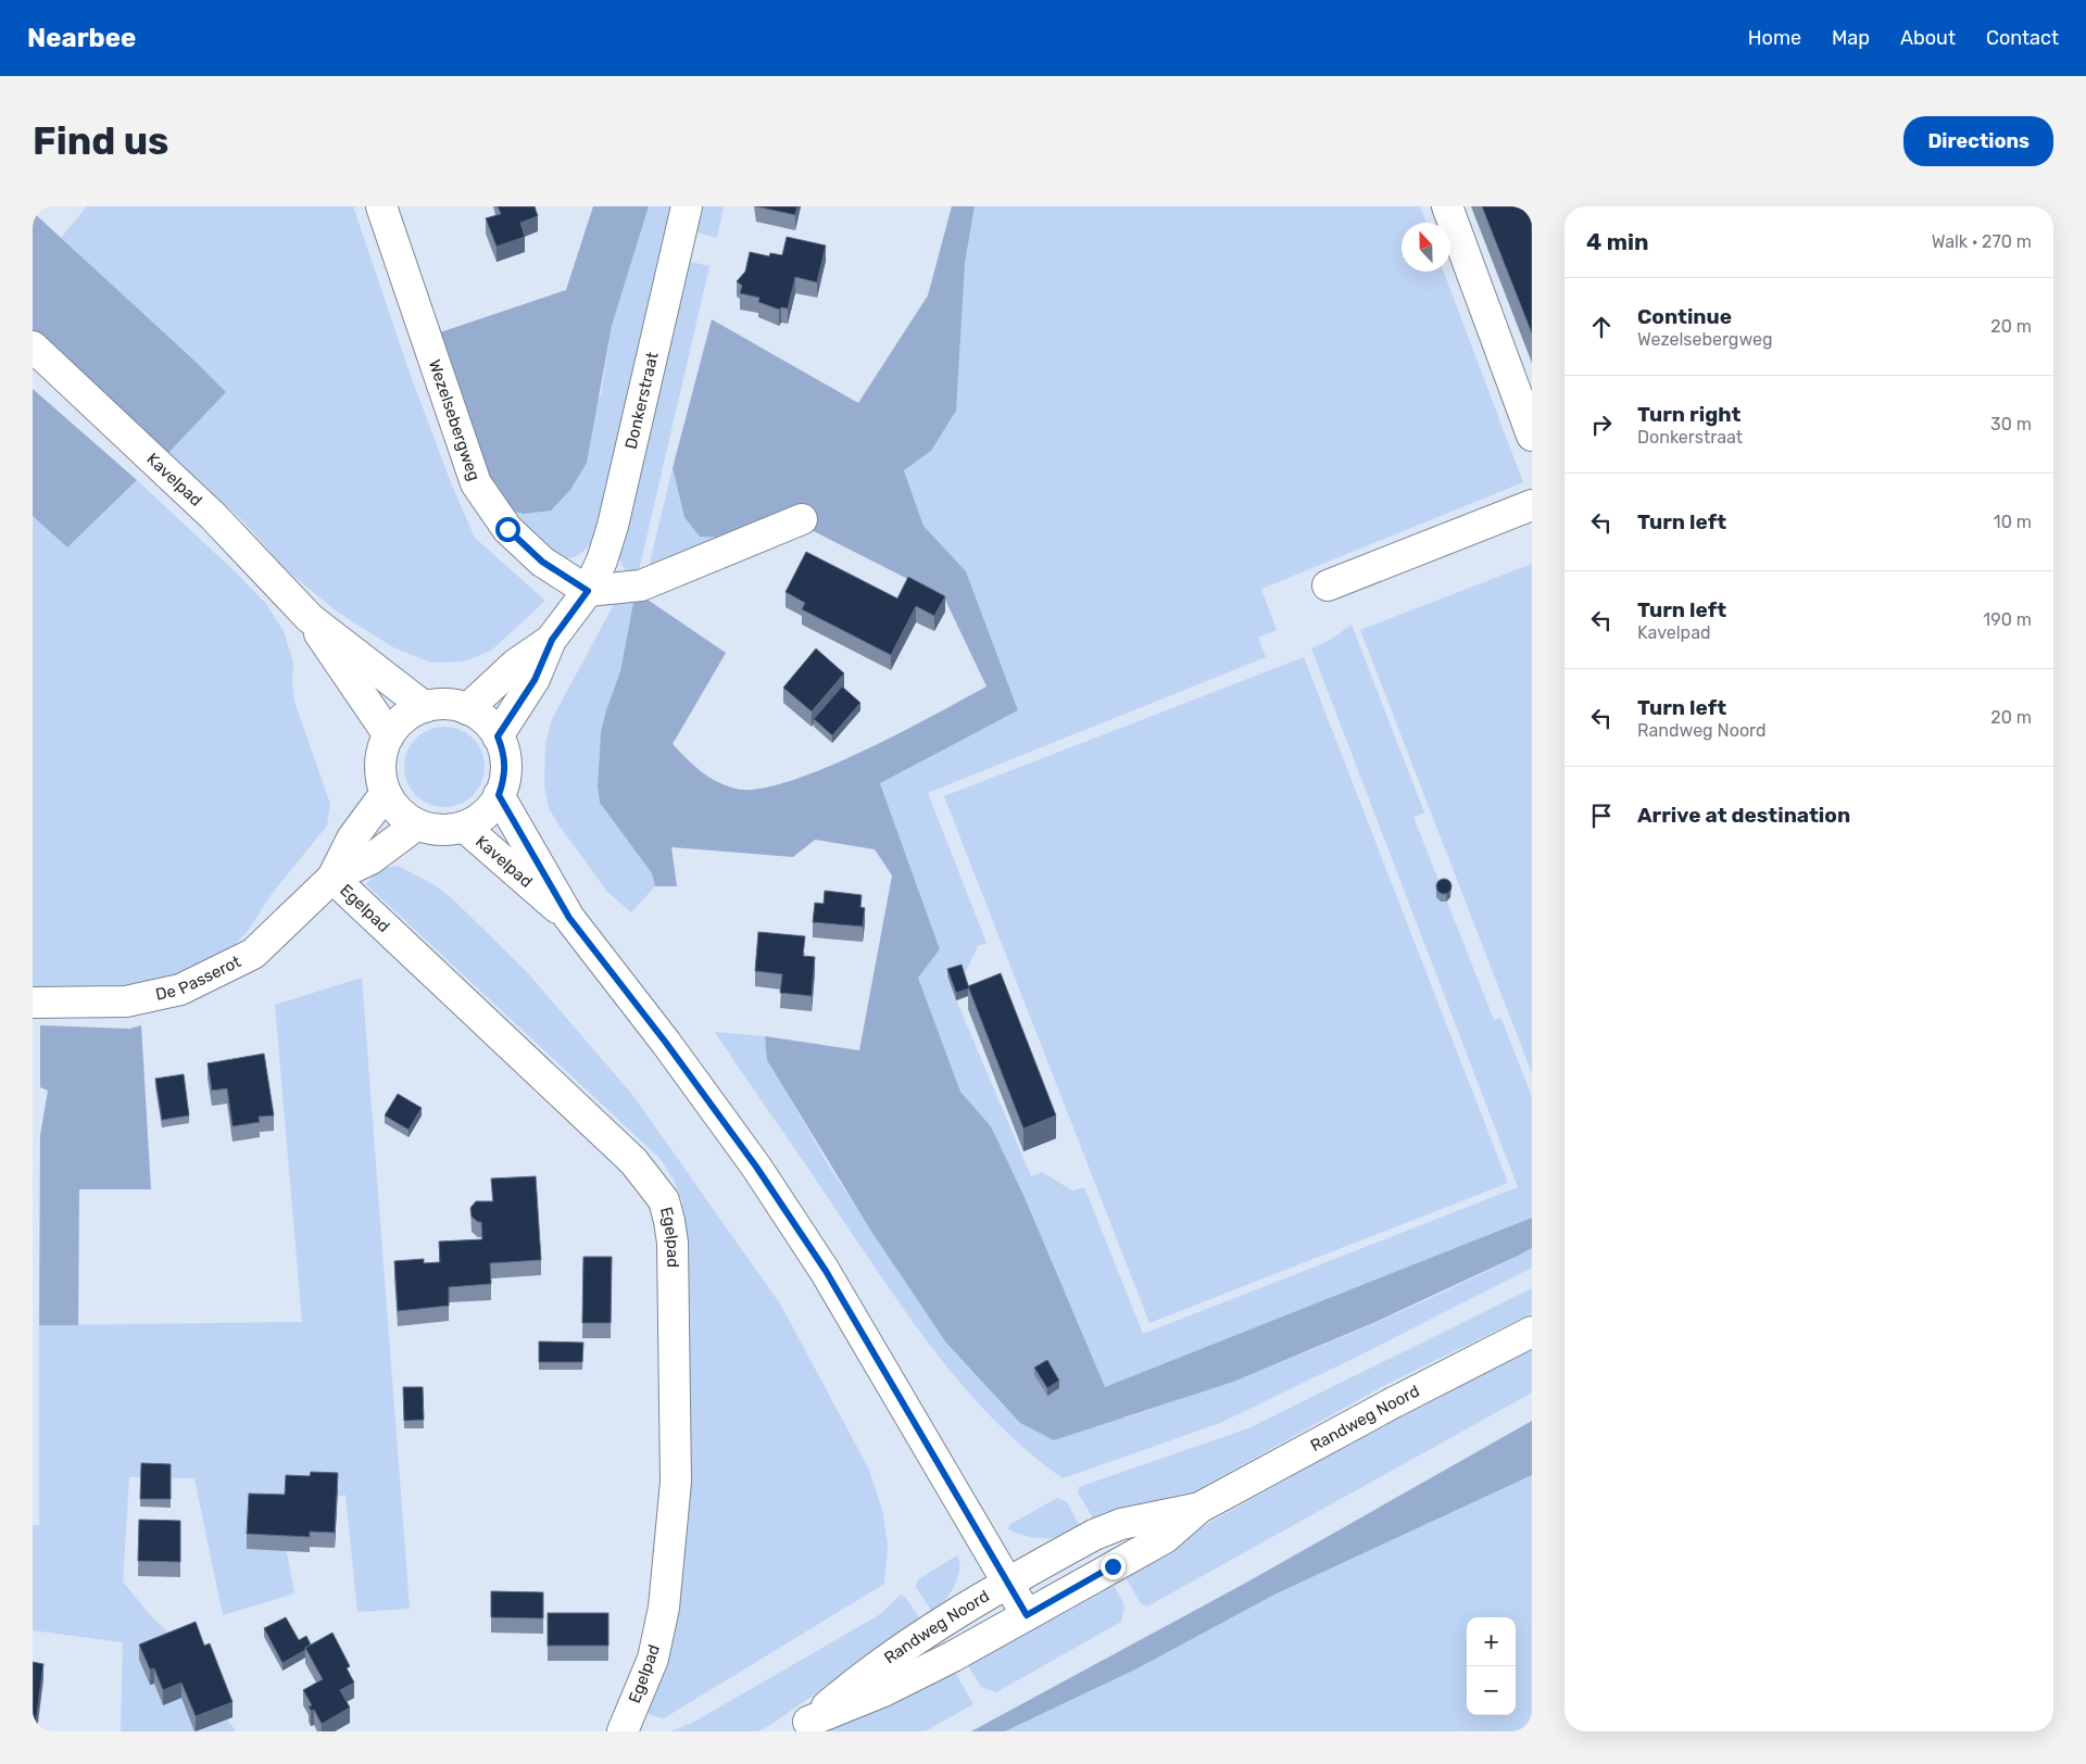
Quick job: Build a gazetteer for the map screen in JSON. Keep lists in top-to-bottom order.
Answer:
{
  "streets": {
    "street": [
      "Donkerstraat",
      "Wezelsebergweg",
      "Kavelpad",
      "Egelpad",
      "De Passerot",
      "Randweg Noord"
    ]
  },
  "crossings": [
    ["Donkerstraat", "Wezelsebergweg"],
    ["Donkerstraat", "Kavelpad"],
    ["Donkerstraat", "De Passerot"],
    ["Kavelpad", "De Passerot"],
    ["Kavelpad", "Randweg Noord"],
    ["Egelpad", "De Passerot"]
  ],
  "north": "top",
  "page": {
    "header": "Nearbee",
    "nav": [
      "Home",
      "Map",
      "About",
      "Contact"
    ],
    "buttons": "Directions",
    "title": "Find us",
    "heading": ["4 min", "Walk · 270 m"],
    "list": [
      ["Continue", "Wezelsebergweg", "20 m"],
      ["Turn right", "Donkerstraat", "30 m"],
      ["Turn left", "10 m"],
      ["Turn left", "Kavelpad", "190 m"],
      ["Turn left", "Randweg Noord", "20 m"],
      "Arrive at destination"
    ],
    "map_buttons": ["+", "−"]
  }
}
